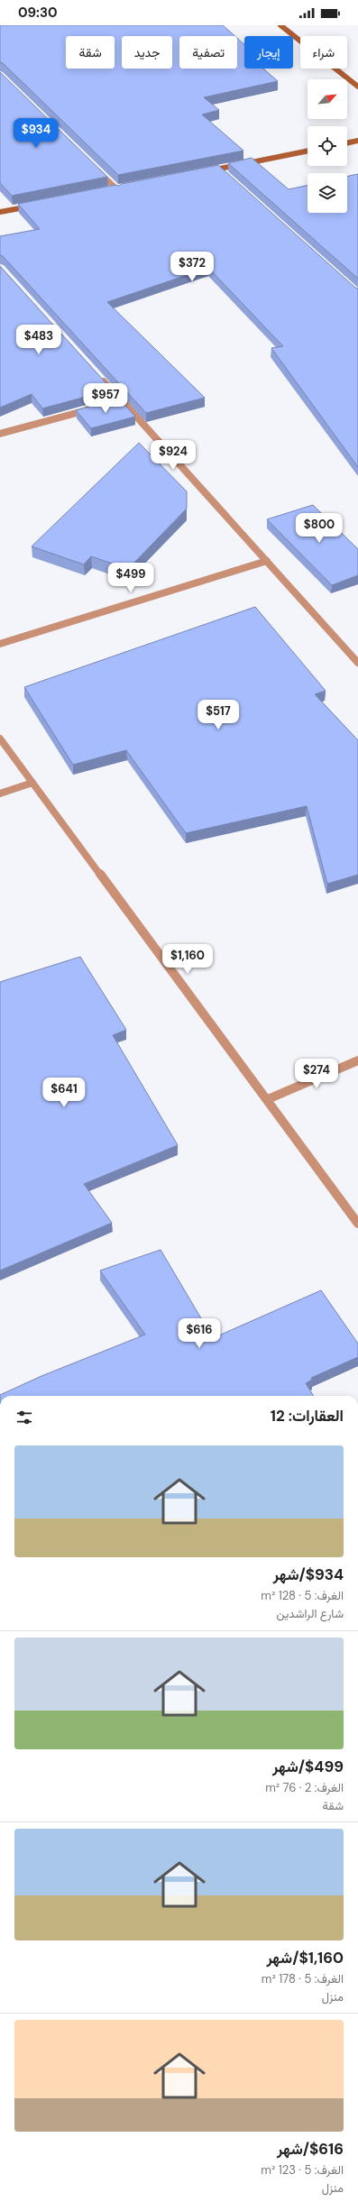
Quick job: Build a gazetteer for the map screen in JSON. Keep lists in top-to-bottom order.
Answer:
{
  "north": "top right",
  "page": {
    "status": "09:30",
    "chip": [
      "شراء",
      "إيجار",
      "تصفية",
      "جديد",
      "شقة"
    ],
    "price": [
      "$934",
      "$372",
      "$483",
      "$957",
      "$924",
      "$800",
      "$499",
      "$517",
      "$1,160",
      "$274",
      "$641",
      "$616"
    ],
    "heading": "العقارات: 12",
    "list": [
      {
        "name": "$934/شهر",
        "note": "الغرف: 5 · 128 m² · شارع الراشدين"
      },
      {
        "name": "$499/شهر",
        "note": "الغرف: 2 · 76 m² · شقة"
      },
      {
        "name": "$1,160/شهر",
        "note": "الغرف: 5 · 178 m² · منزل"
      },
      {
        "name": "$616/شهر",
        "note": "الغرف: 5 · 123 m² · منزل"
      }
    ]
  }
}
